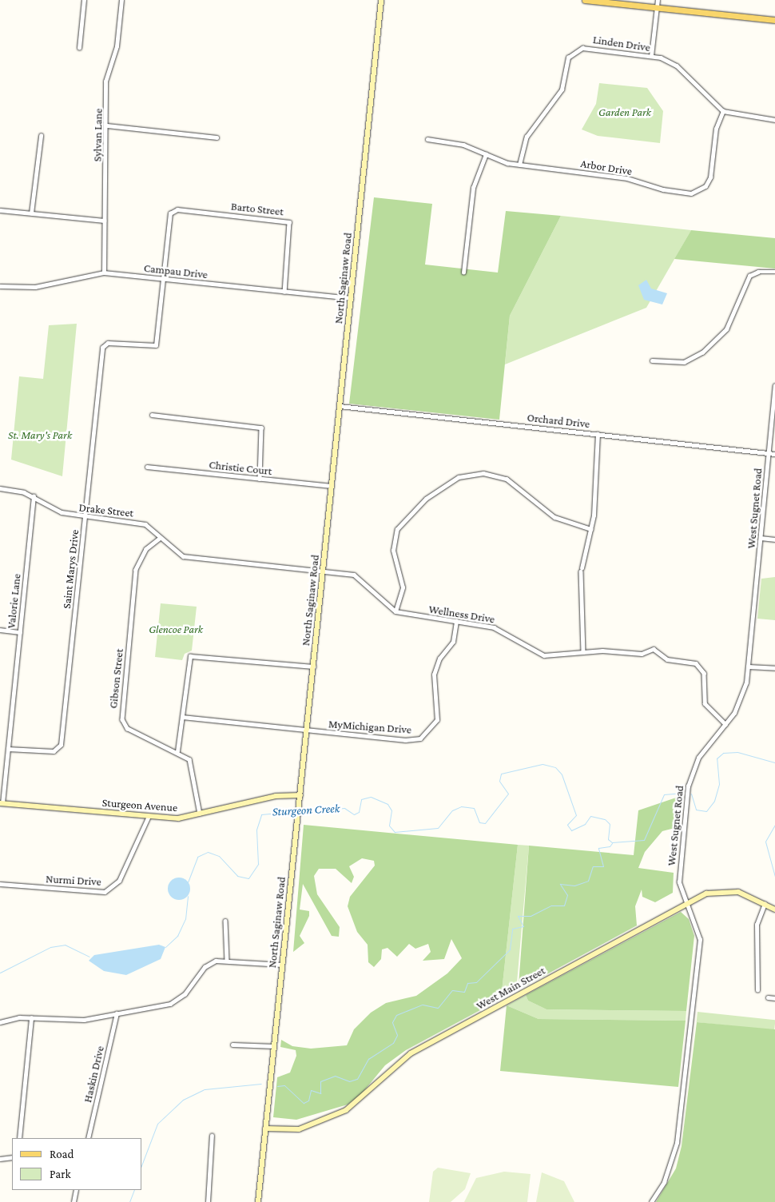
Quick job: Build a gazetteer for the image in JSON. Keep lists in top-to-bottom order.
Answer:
{
  "streets": {
    "main road": ["North Saginaw Road", "Sturgeon Avenue", "West Main Street"],
    "street": [
      "Linden Drive",
      "Sylvan Lane",
      "Arbor Drive",
      "Barto Street",
      "Campau Drive",
      "Orchard Drive",
      "Christie Court",
      "West Sugnet Road",
      "Drake Street",
      "Saint Marys Drive",
      "Valorie Lane",
      "Wellness Drive",
      "Gibson Street",
      "MyMichigan Drive",
      "Nurmi Drive",
      "Haskin Drive"
    ]
  },
  "crossings": [
    ["Linden Drive", "Arbor Drive"],
    ["Sylvan Lane", "Campau Drive"],
    ["Barto Street", "Campau Drive"],
    ["Barto Street", "Saint Marys Drive"],
    ["Campau Drive", "North Saginaw Road"],
    ["Campau Drive", "Saint Marys Drive"],
    ["North Saginaw Road", "Orchard Drive"],
    ["North Saginaw Road", "Christie Court"],
    ["North Saginaw Road", "Drake Street"],
    ["North Saginaw Road", "MyMichigan Drive"],
    ["North Saginaw Road", "Sturgeon Avenue"],
    ["North Saginaw Road", "West Main Street"],
    ["Orchard Drive", "West Sugnet Road"],
    ["West Sugnet Road", "Wellness Drive"],
    ["West Sugnet Road", "West Main Street"],
    ["Drake Street", "Saint Marys Drive"],
    ["Drake Street", "Valorie Lane"],
    ["Drake Street", "Gibson Street"],
    ["Saint Marys Drive", "Valorie Lane"],
    ["Valorie Lane", "Sturgeon Avenue"],
    ["Wellness Drive", "MyMichigan Drive"],
    ["Gibson Street", "Sturgeon Avenue"],
    ["Sturgeon Avenue", "Nurmi Drive"]
  ],
  "water": ["Sturgeon Creek"],
  "parks": ["Garden Park", "St. Mary's Park", "Glencoe Park"],
  "legend": ["Road", "Park"]
}
